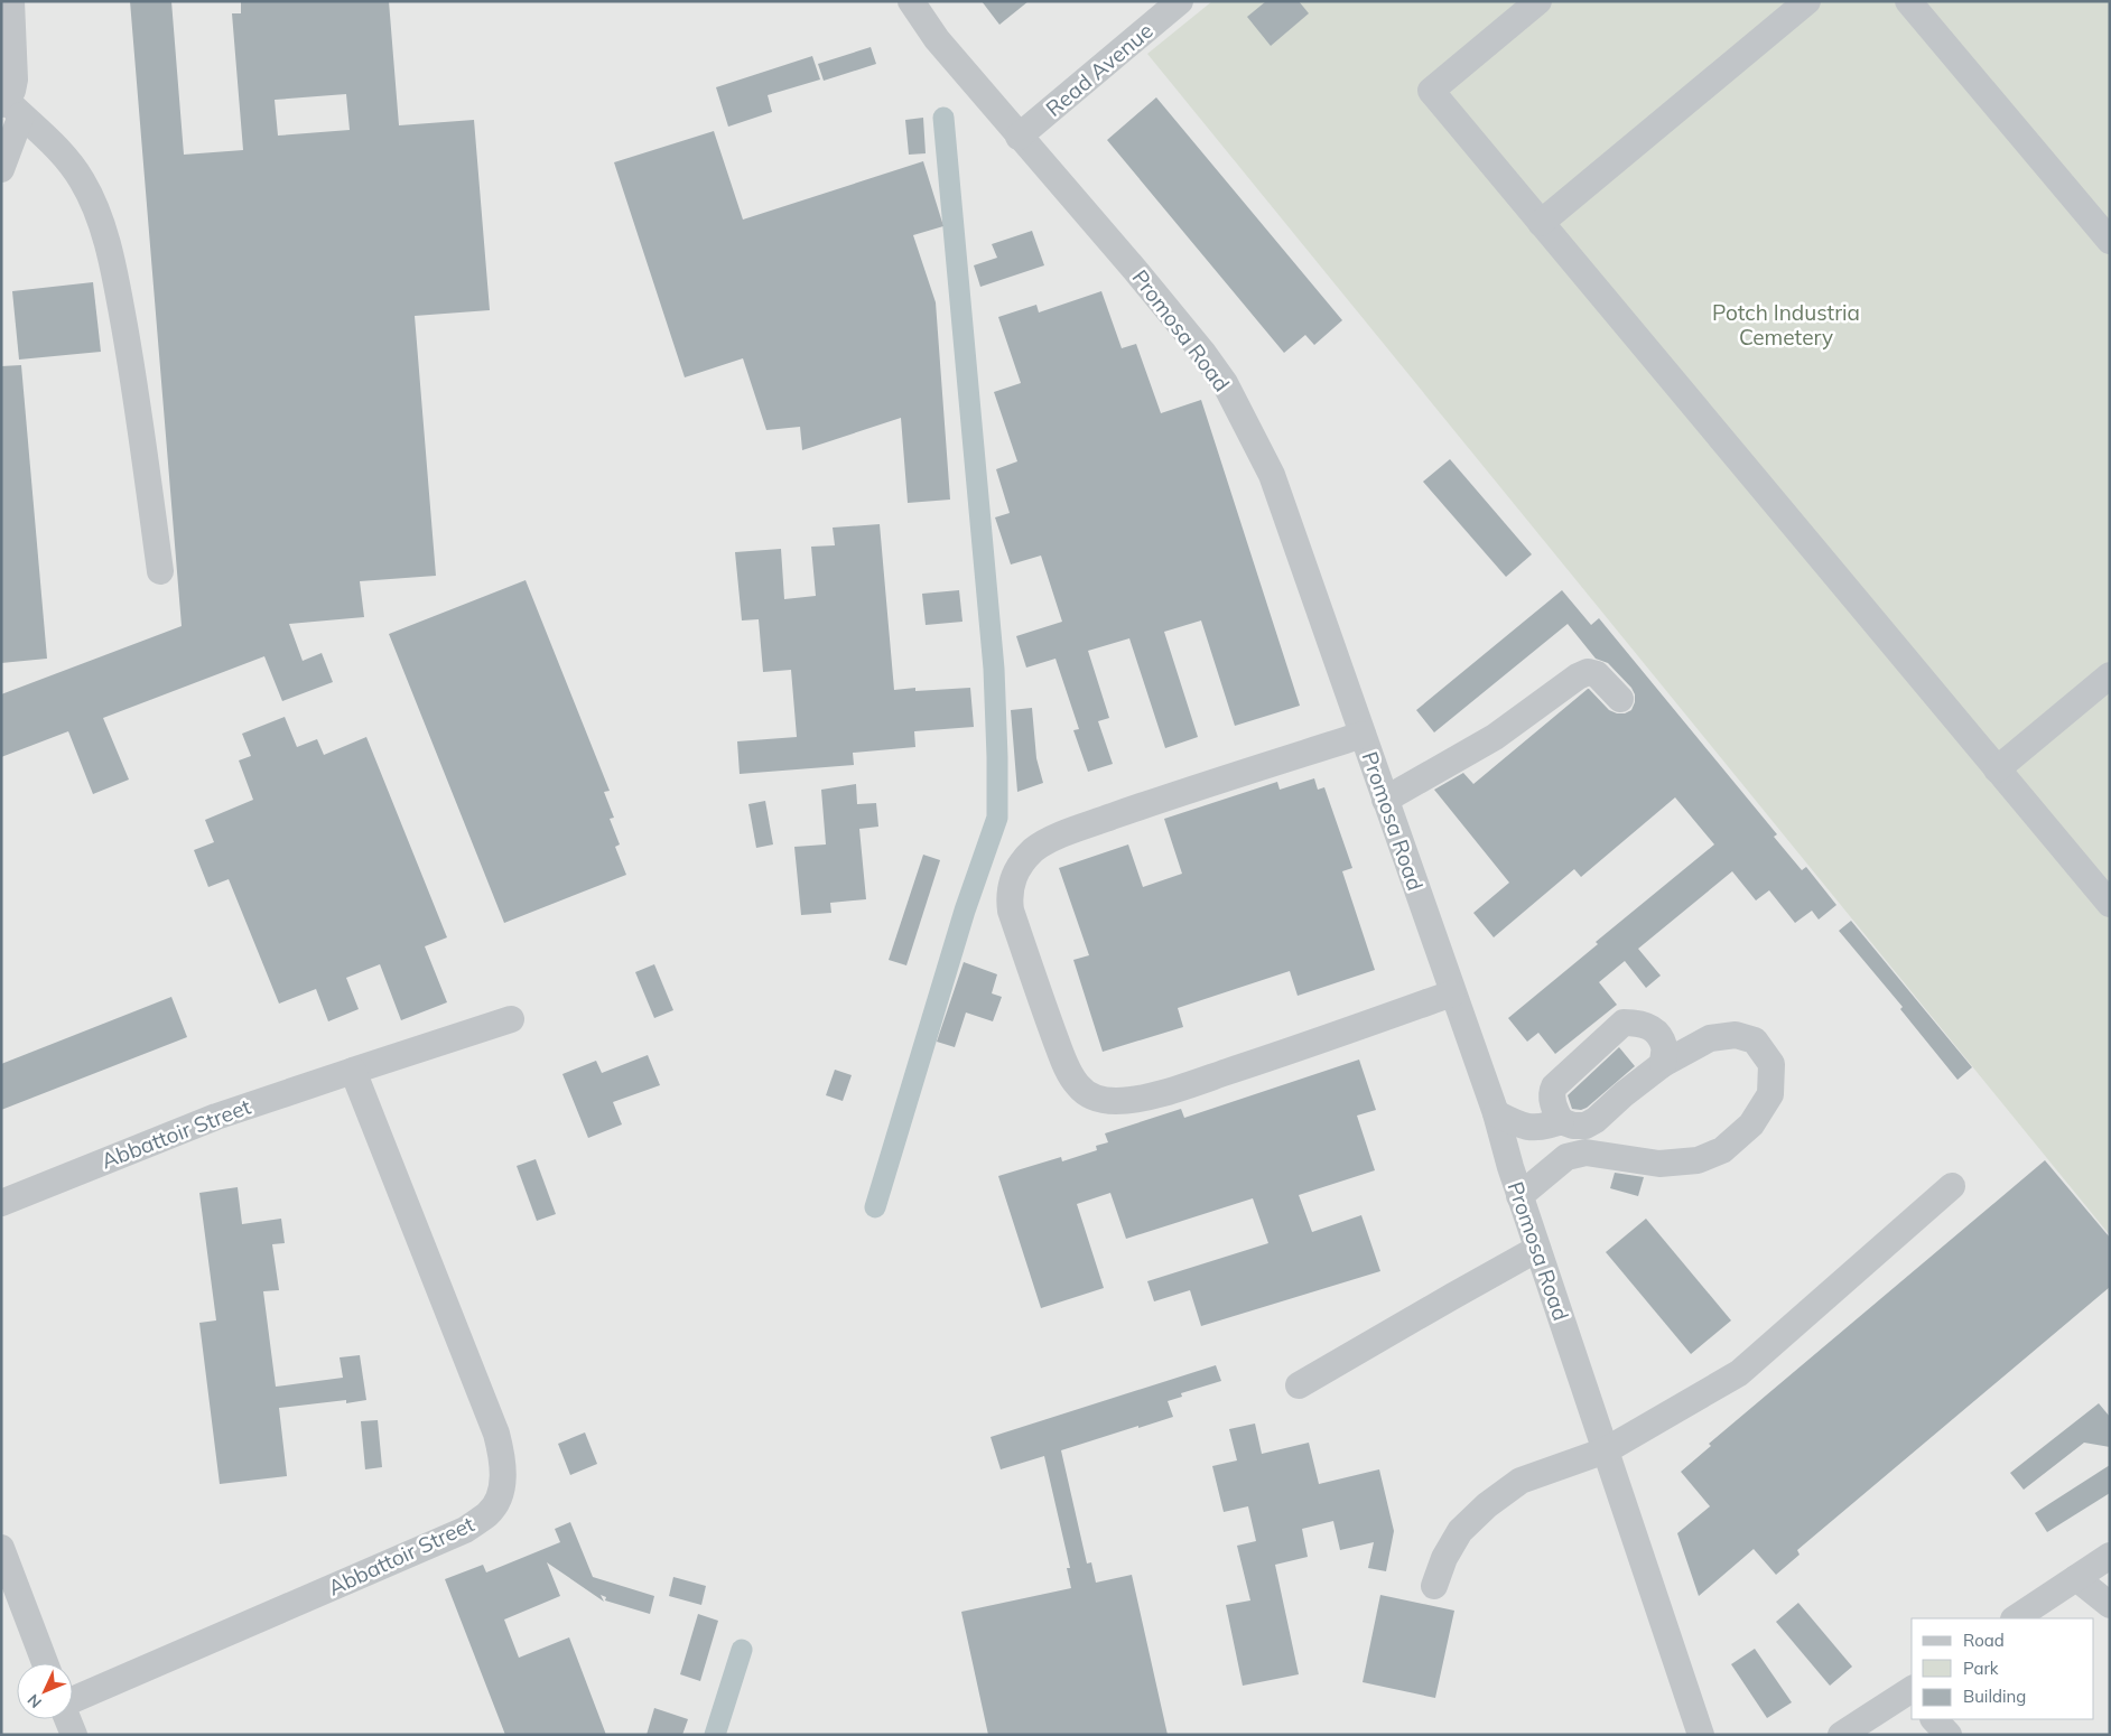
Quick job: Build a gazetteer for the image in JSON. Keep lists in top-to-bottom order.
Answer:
{
  "streets": {
    "street": ["Read Avenue", "Promosa Road", "Abbattoir Street"]
  },
  "crossings": [
    ["Read Avenue", "Promosa Road"]
  ],
  "parks": ["Potch Industria Cemetery"],
  "legend": ["Road", "Park", "Building"],
  "north": "bottom left"
}
